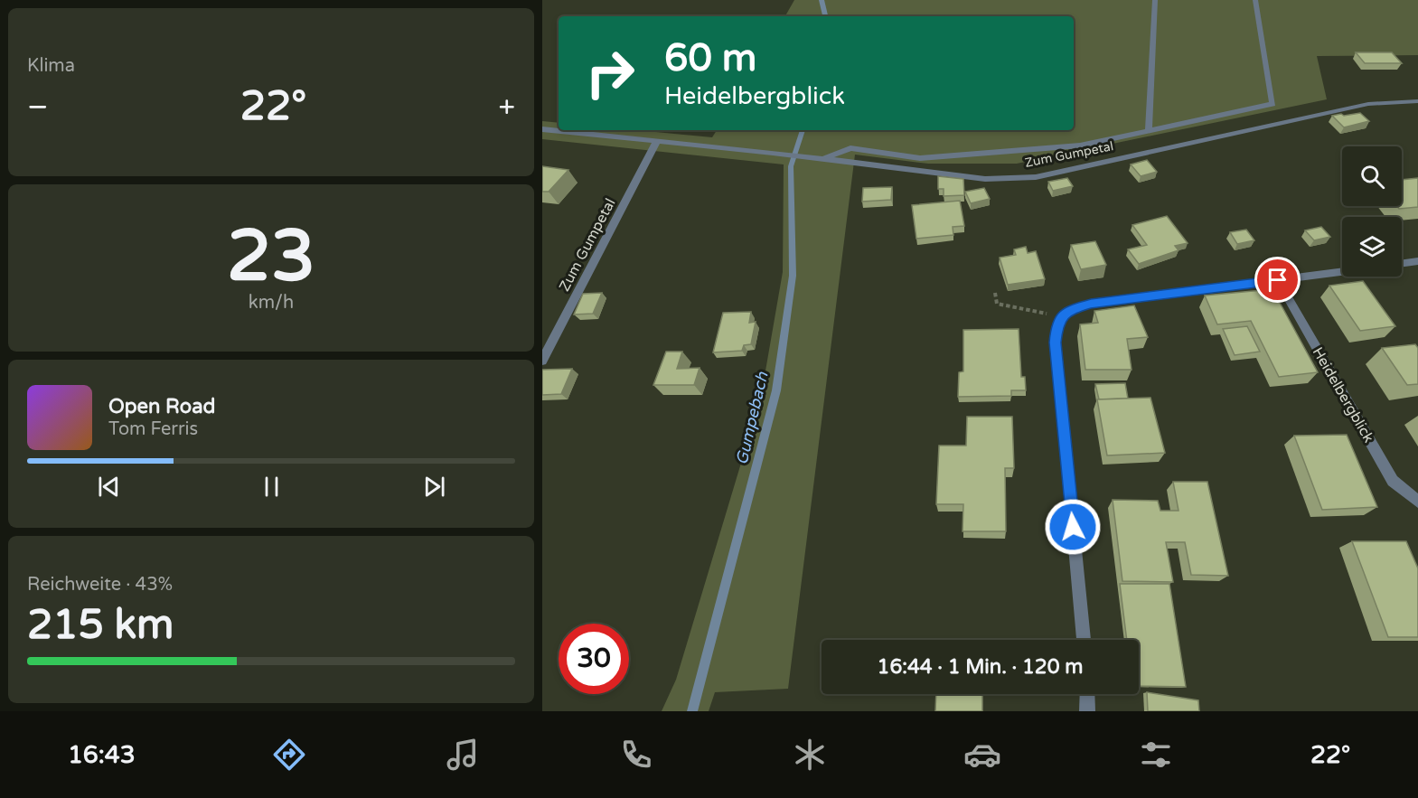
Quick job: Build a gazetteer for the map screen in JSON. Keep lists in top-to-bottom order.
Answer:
{
  "streets": {
    "street": ["Zum Gumpetal", "Heidelbergblick"]
  },
  "water": ["Gumpebach"],
  "page": {
    "tile": [
      "Klima",
      ["23", "km/h"],
      ["Reichweite · 43%", "215 km"]
    ],
    "turn": ["60 m", "Heidelbergblick"],
    "heat": ["−", "22°", "+"],
    "song": ["Open Road", "Tom Ferris"],
    "limit": "30",
    "trip": "16:44 · 1 Min. · 120 m",
    "tabs": ["16:43", "22°"]
  }
}
